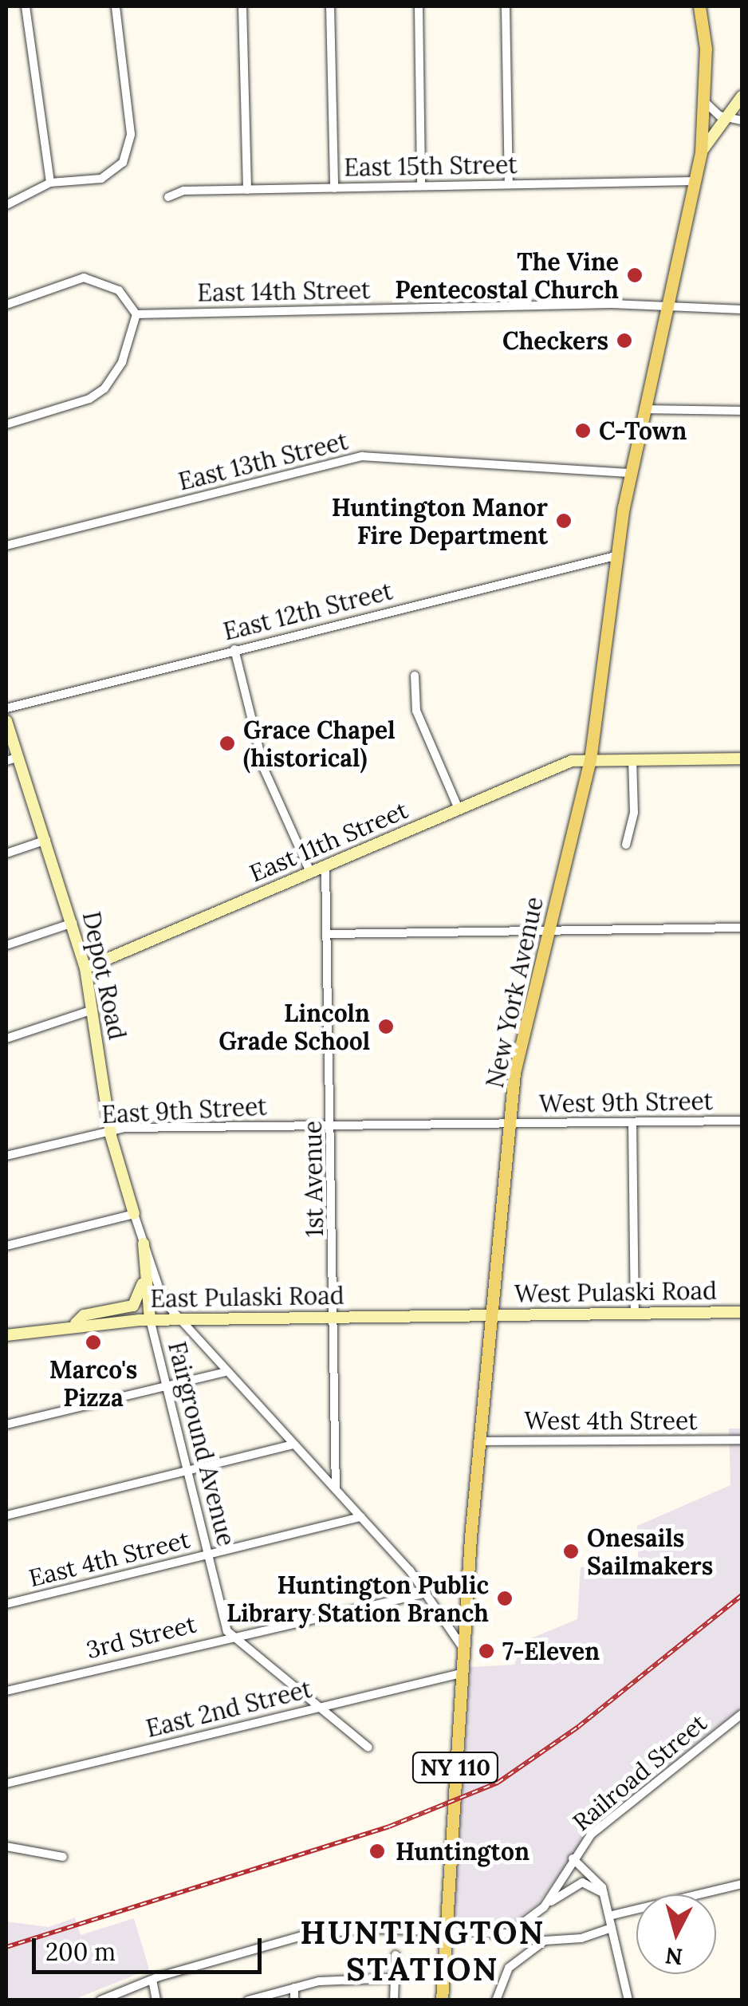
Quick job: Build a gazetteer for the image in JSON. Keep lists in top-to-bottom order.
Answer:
{
  "streets": {
    "main road": ["New York Avenue", "NY 110"],
    "street": [
      "East 15th Street",
      "East 14th Street",
      "East 13th Street",
      "East 12th Street",
      "East 11th Street",
      "Depot Road",
      "West 9th Street",
      "East 9th Street",
      "1st Avenue",
      "West Pulaski Road",
      "East Pulaski Road",
      "West 4th Street",
      "Fairground Avenue",
      "East 4th Street",
      "3rd Street",
      "East 2nd Street",
      "Railroad Street"
    ]
  },
  "crossings": [
    ["East 15th Street", "New York Avenue"],
    ["East 14th Street", "New York Avenue"],
    ["East 13th Street", "New York Avenue"],
    ["East 12th Street", "New York Avenue"],
    ["East 11th Street", "Depot Road"],
    ["East 11th Street", "New York Avenue"],
    ["East 11th Street", "1st Avenue"],
    ["Depot Road", "New York Avenue"],
    ["Depot Road", "East 9th Street"],
    ["Depot Road", "1st Avenue"],
    ["Depot Road", "East Pulaski Road"],
    ["Depot Road", "Fairground Avenue"],
    ["Depot Road", "East 4th Street"],
    ["Depot Road", "3rd Street"],
    ["New York Avenue", "West 9th Street"],
    ["New York Avenue", "East 9th Street"],
    ["New York Avenue", "West Pulaski Road"],
    ["New York Avenue", "East Pulaski Road"],
    ["New York Avenue", "West 4th Street"],
    ["New York Avenue", "East 2nd Street"],
    ["New York Avenue", "Railroad Street"],
    ["West 9th Street", "East 9th Street"],
    ["East 9th Street", "1st Avenue"],
    ["1st Avenue", "East Pulaski Road"],
    ["West Pulaski Road", "East Pulaski Road"],
    ["East Pulaski Road", "Fairground Avenue"],
    ["Fairground Avenue", "East 4th Street"],
    ["Fairground Avenue", "3rd Street"]
  ],
  "districts": ["HUNTINGTON STATION"],
  "places": [
    "The Vine Pentecostal Church",
    "Checkers",
    "C-Town",
    "Huntington Manor Fire Department",
    "Grace Chapel (historical)",
    "Lincoln Grade School",
    "Marco's Pizza",
    "Onesails Sailmakers",
    "Huntington Public Library Station Branch",
    "7-Eleven",
    "Huntington"
  ],
  "scale_bar": "200 m",
  "north": "bottom"
}
